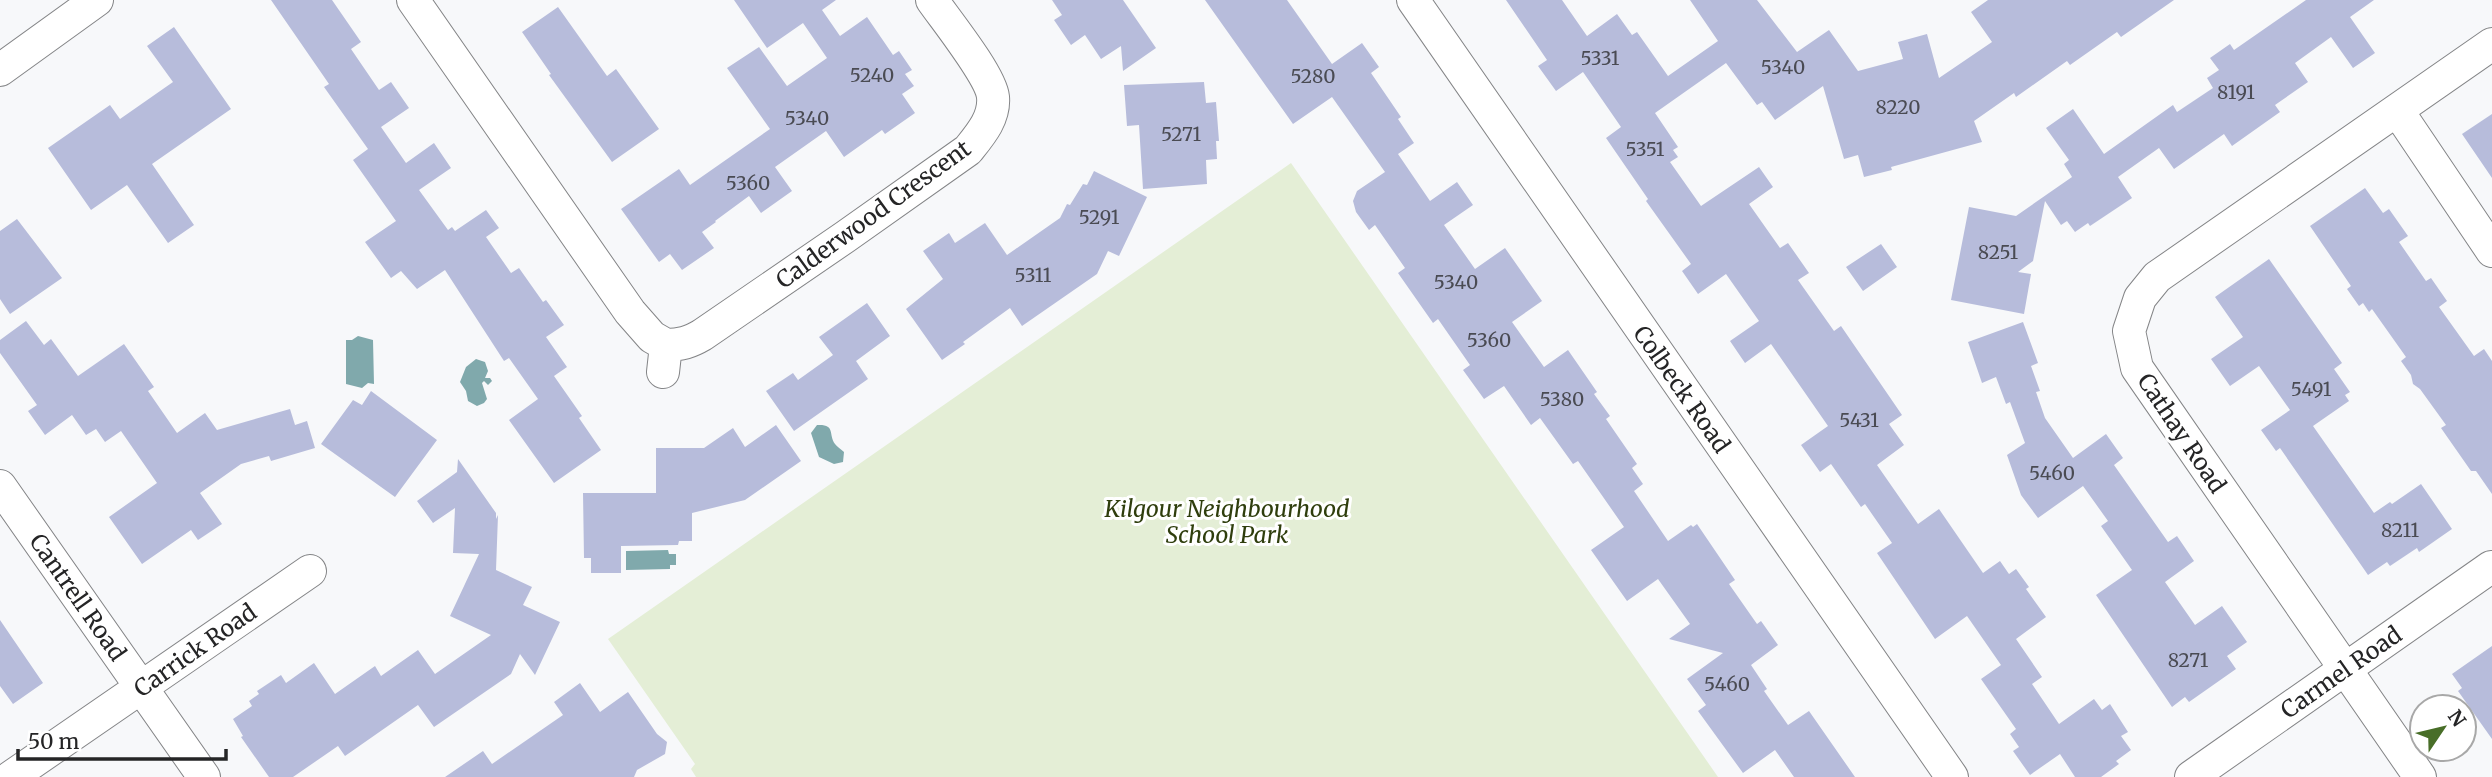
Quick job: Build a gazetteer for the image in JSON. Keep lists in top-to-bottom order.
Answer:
{
  "streets": {
    "street": [
      "Calderwood Crescent",
      "Colbeck Road",
      "Cathay Road",
      "Cantrell Road",
      "Carrick Road",
      "Carmel Road"
    ]
  },
  "crossings": [
    ["Cathay Road", "Carmel Road"],
    ["Cantrell Road", "Carrick Road"]
  ],
  "parks": ["Kilgour Neighbourhood School Park"],
  "house_numbers": [
    "5331",
    "5340",
    "5240",
    "5280",
    "8191",
    "8220",
    "5340",
    "5271",
    "5351",
    "5360",
    "5291",
    "8251",
    "5311",
    "5340",
    "5360",
    "5491",
    "5380",
    "5431",
    "5460",
    "8211",
    "8271",
    "5460"
  ],
  "scale_bar": "50 m",
  "north": "top right"
}
